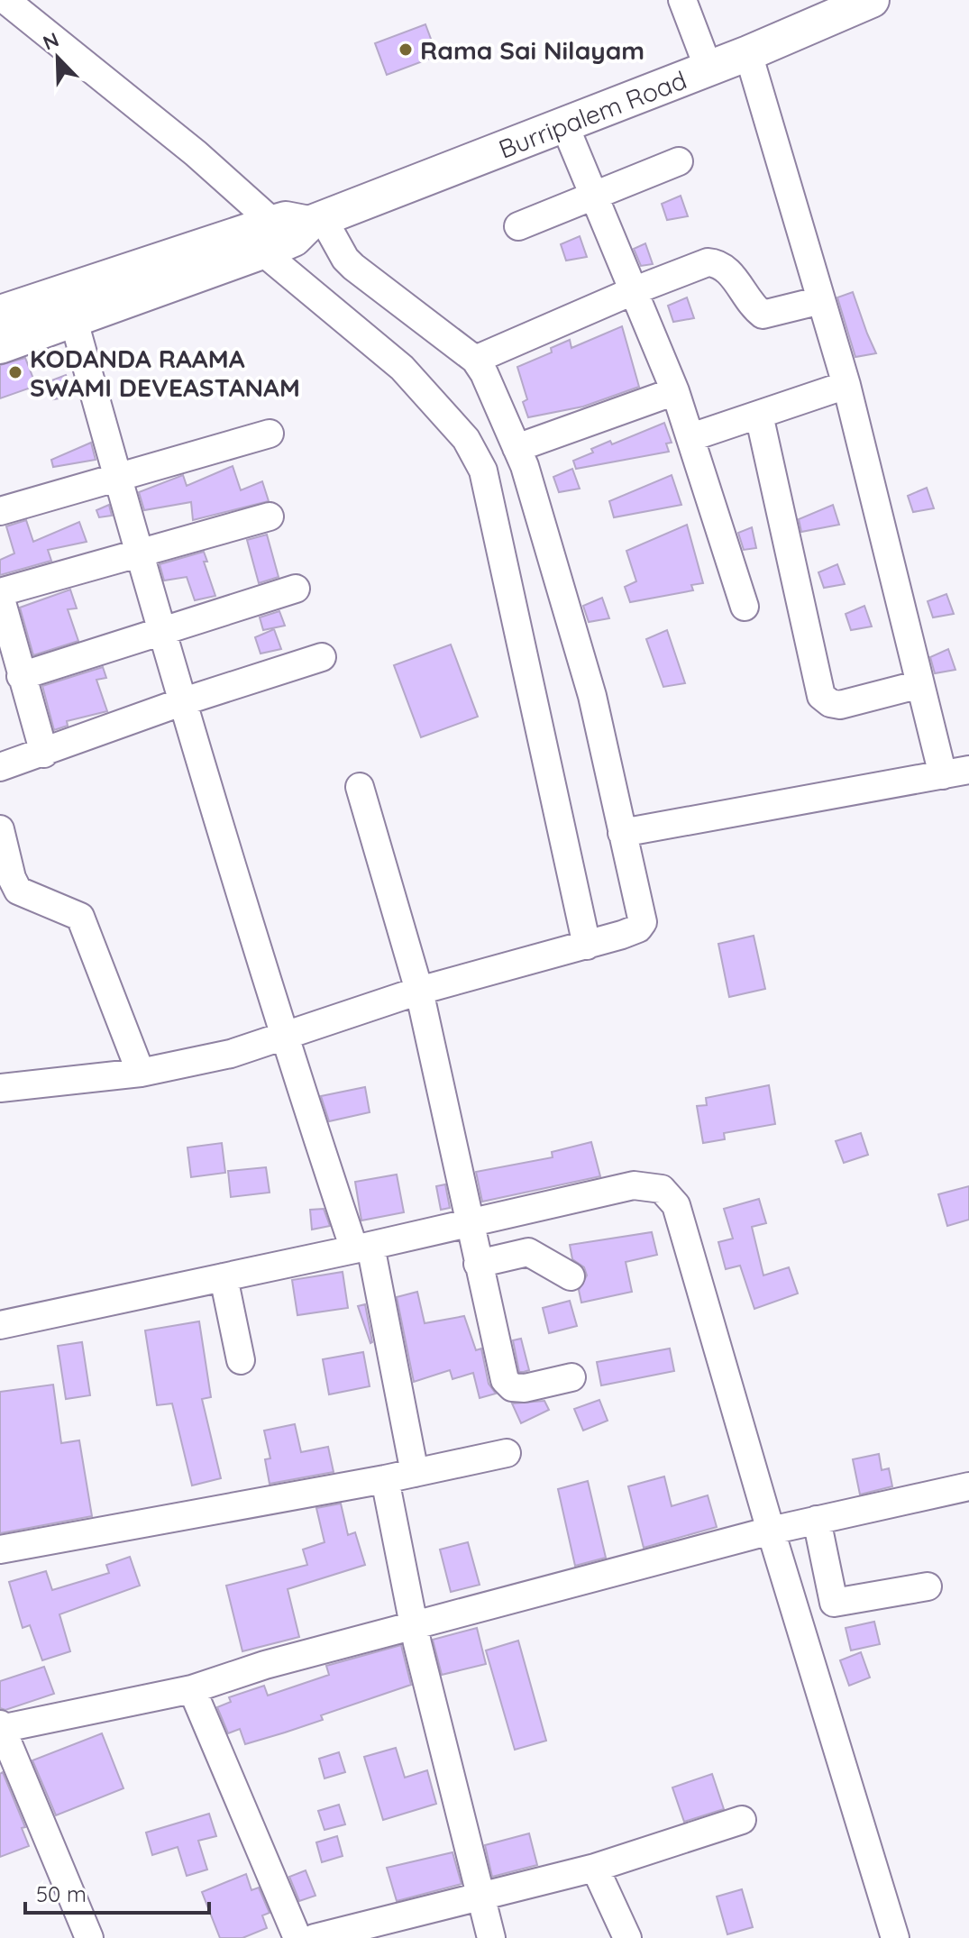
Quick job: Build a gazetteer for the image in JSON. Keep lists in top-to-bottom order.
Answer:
{
  "streets": {
    "main road": ["Burripalem Road"]
  },
  "places": ["Rama Sai Nilayam", "KODANDA RAAMA SWAMI DEVEASTANAM"],
  "scale_bar": "50 m",
  "north": "top left"
}
